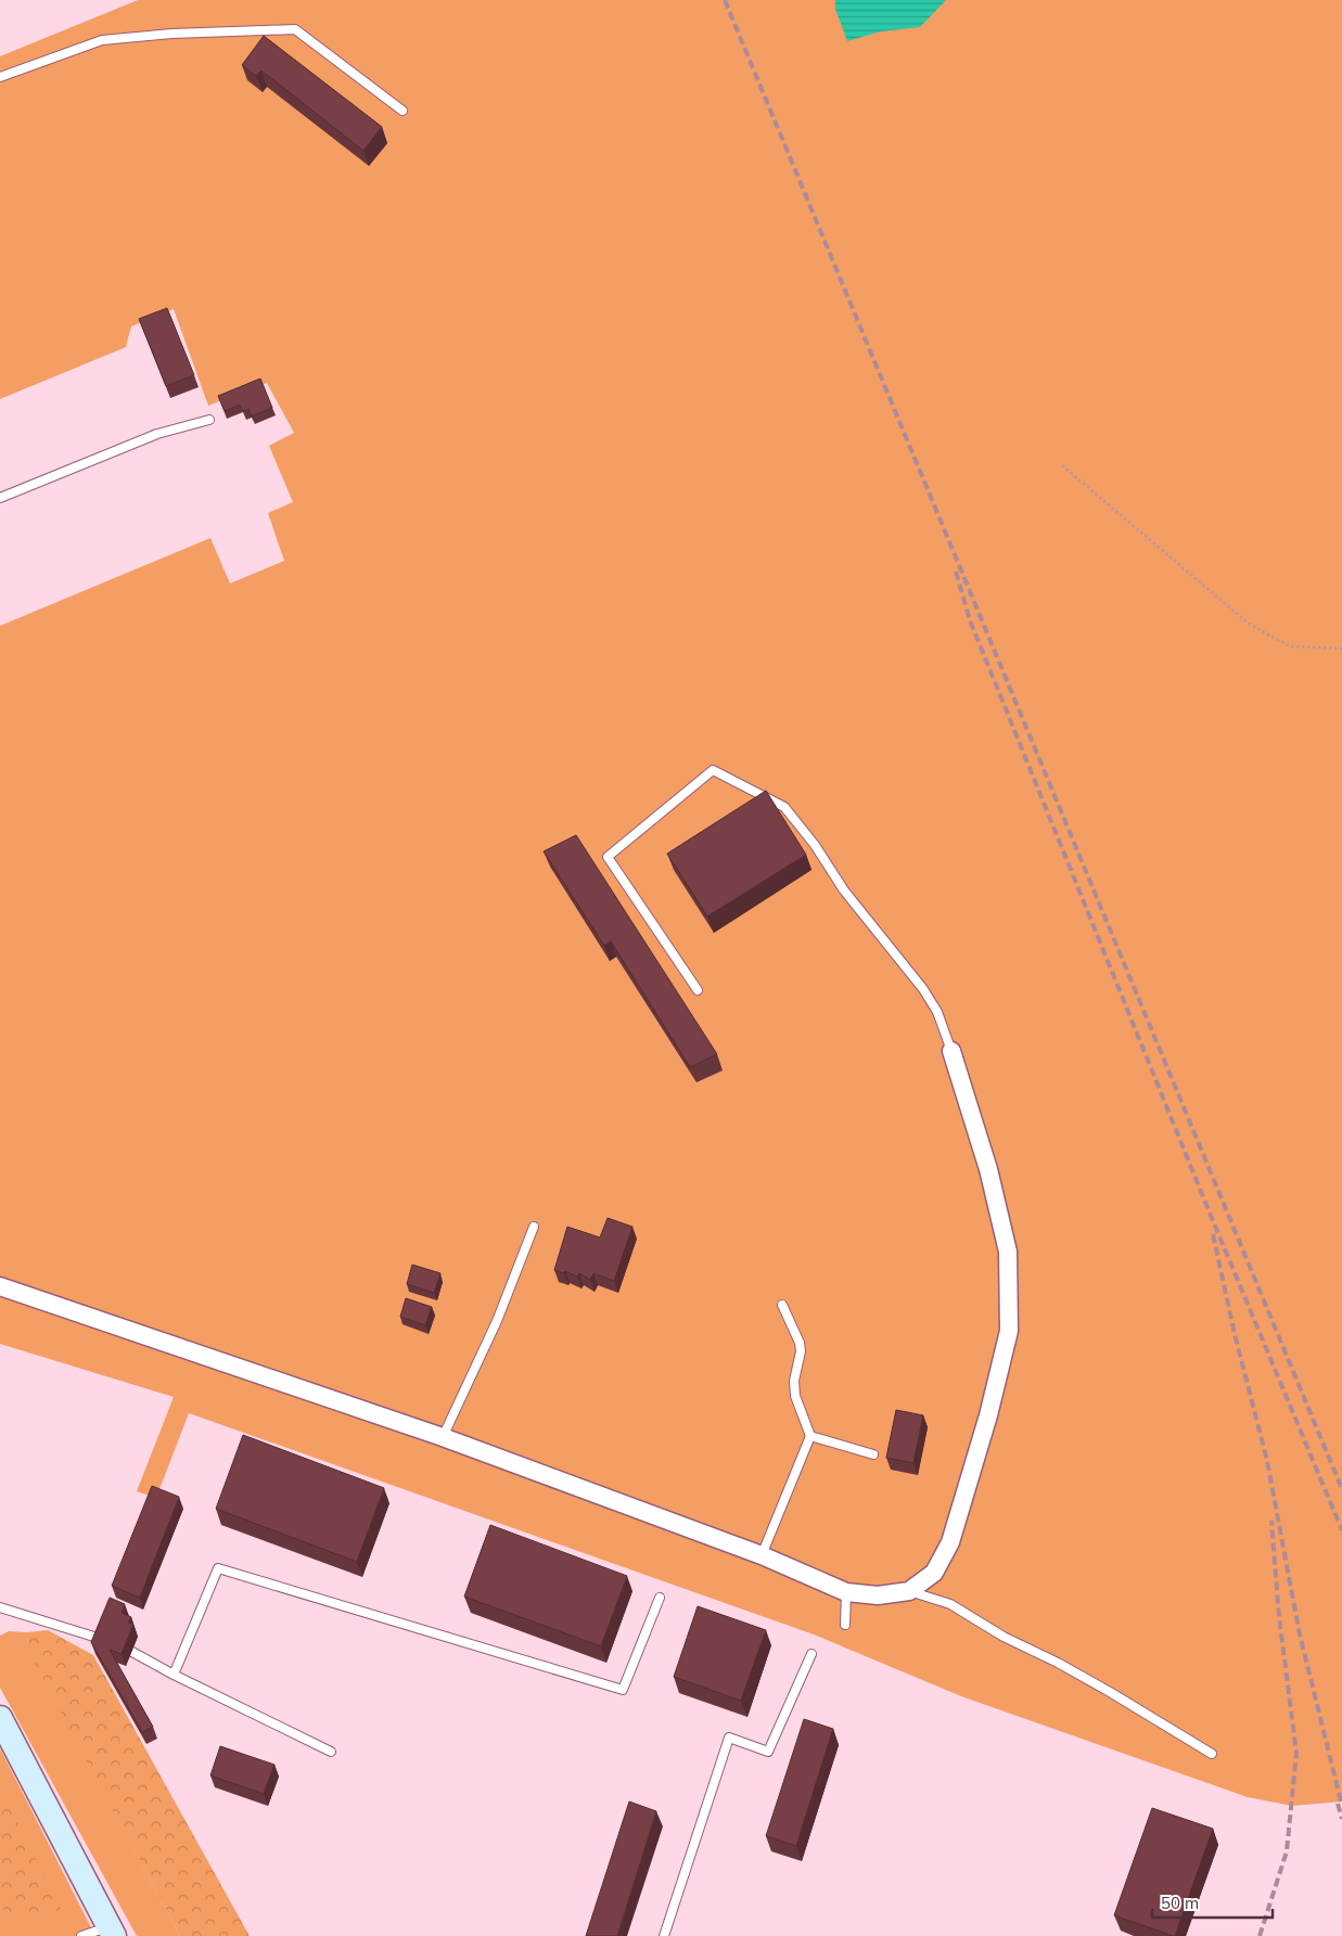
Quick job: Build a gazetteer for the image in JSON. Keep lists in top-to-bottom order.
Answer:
{
  "scale_bar": "50 m"
}
